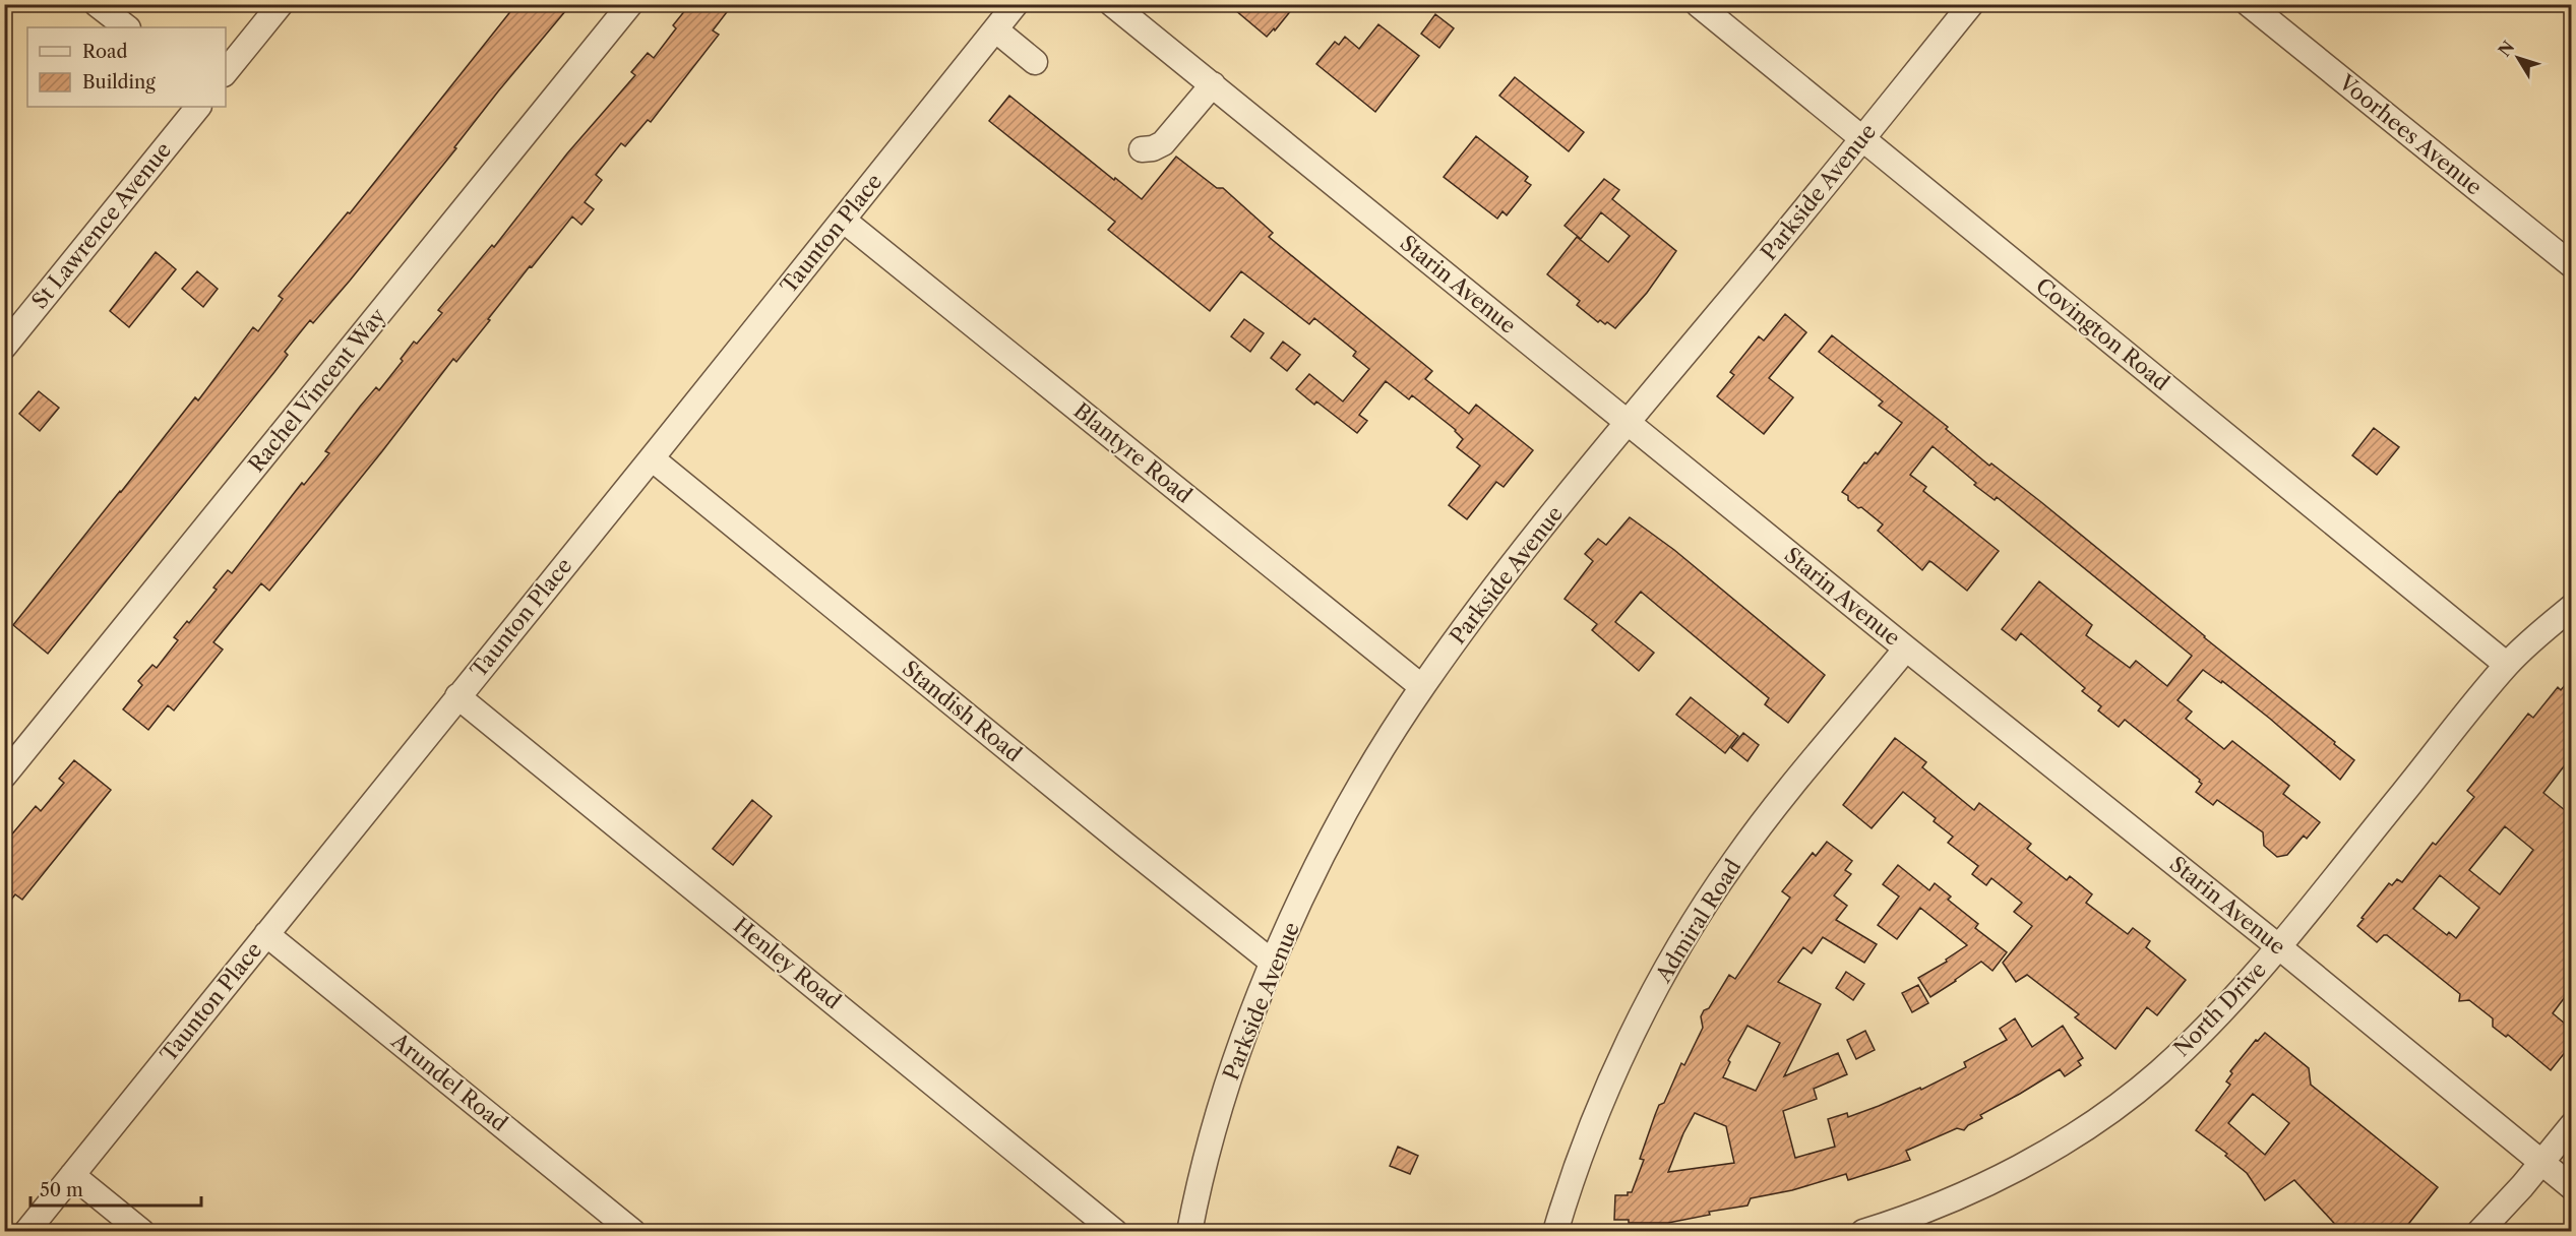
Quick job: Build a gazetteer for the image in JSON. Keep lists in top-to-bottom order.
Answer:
{
  "streets": {
    "street": [
      "Voorhees Avenue",
      "Parkside Avenue",
      "St Lawrence Avenue",
      "Taunton Place",
      "Starin Avenue",
      "Covington Road",
      "Rachel Vincent Way",
      "Blantyre Road",
      "Standish Road",
      "Admiral Road",
      "Henley Road",
      "North Drive",
      "Arundel Road"
    ]
  },
  "crossings": [
    ["Parkside Avenue", "Starin Avenue"],
    ["Parkside Avenue", "Covington Road"],
    ["Parkside Avenue", "Blantyre Road"],
    ["Parkside Avenue", "Standish Road"],
    ["Taunton Place", "Blantyre Road"],
    ["Taunton Place", "Standish Road"],
    ["Taunton Place", "Henley Road"],
    ["Taunton Place", "Arundel Road"],
    ["Starin Avenue", "Admiral Road"],
    ["Starin Avenue", "North Drive"],
    ["Covington Road", "North Drive"]
  ],
  "legend": ["Road", "Building"],
  "scale_bar": "50 m",
  "north": "top left"
}
